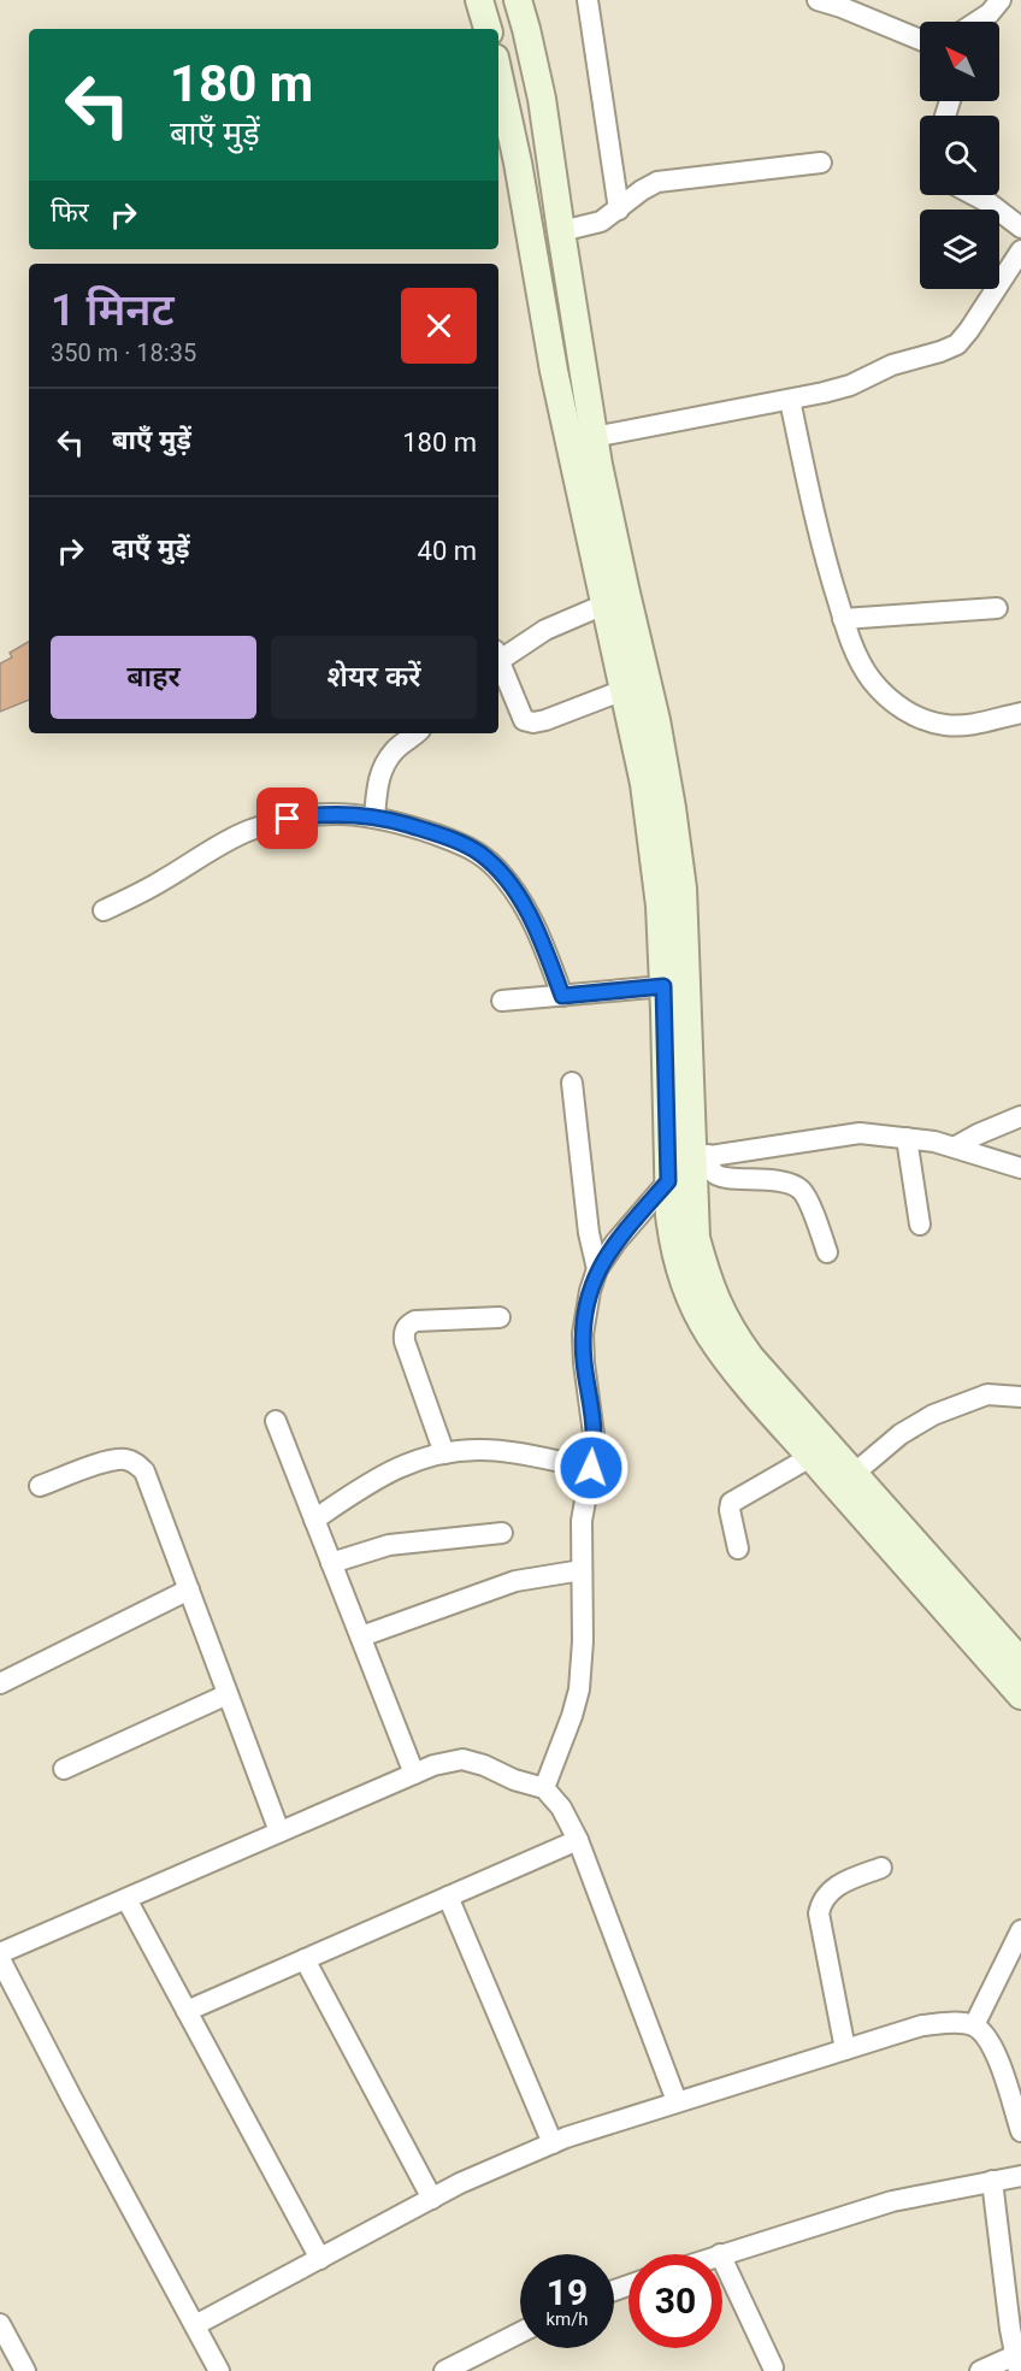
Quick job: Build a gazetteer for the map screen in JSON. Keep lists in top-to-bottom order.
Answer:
{
  "north": "top left",
  "page": {
    "turn": ["180 m", "बाएँ मुड़ें"],
    "then": "फिर",
    "heading": ["1 मिनट", "350 m · 18:35"],
    "list": [
      {
        "name": "बाएँ मुड़ें",
        "value": "180 m"
      },
      {
        "name": "दाएँ मुड़ें",
        "value": "40 m"
      }
    ],
    "buttons": ["बाहर", "शेयर करें"],
    "speed": "19 km/h",
    "limit": "30"
  }
}
